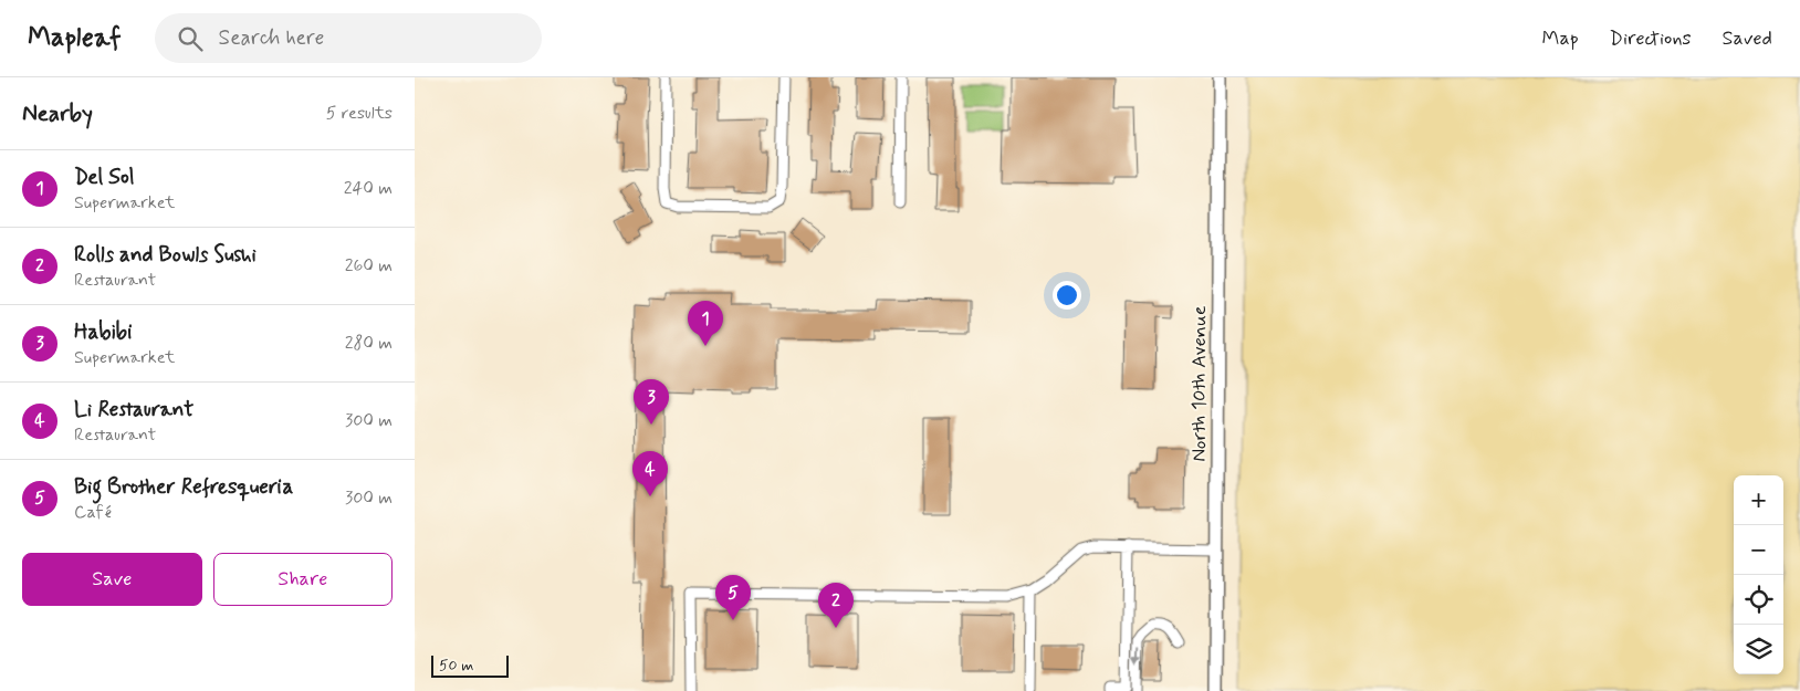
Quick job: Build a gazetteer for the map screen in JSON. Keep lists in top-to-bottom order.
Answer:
{
  "streets": {
    "main road": ["North 10th Avenue"]
  },
  "scale_bar": "50 m",
  "page": {
    "header": "Mapleaf",
    "search": "Search here",
    "nav": ["Map", "Directions", "Saved"],
    "heading": ["Nearby", "5 results"],
    "list": [
      {
        "mark": "1",
        "name": "Del Sol",
        "note": "Supermarket",
        "value": "240 m"
      },
      {
        "mark": "2",
        "name": "Rolls and Bowls Sushi",
        "note": "Restaurant",
        "value": "260 m"
      },
      {
        "mark": "3",
        "name": "Habibi",
        "note": "Supermarket",
        "value": "280 m"
      },
      {
        "mark": "4",
        "name": "Li Restaurant",
        "note": "Restaurant",
        "value": "300 m"
      },
      {
        "mark": "5",
        "name": "Big Brother Refresqueria",
        "note": "Café",
        "value": "300 m"
      }
    ],
    "pins": [
      "1",
      "3",
      "4",
      "5",
      "2"
    ],
    "map_buttons": ["+", "−"],
    "buttons": ["Save", "Share"],
    "scale": "50 m"
  }
}
